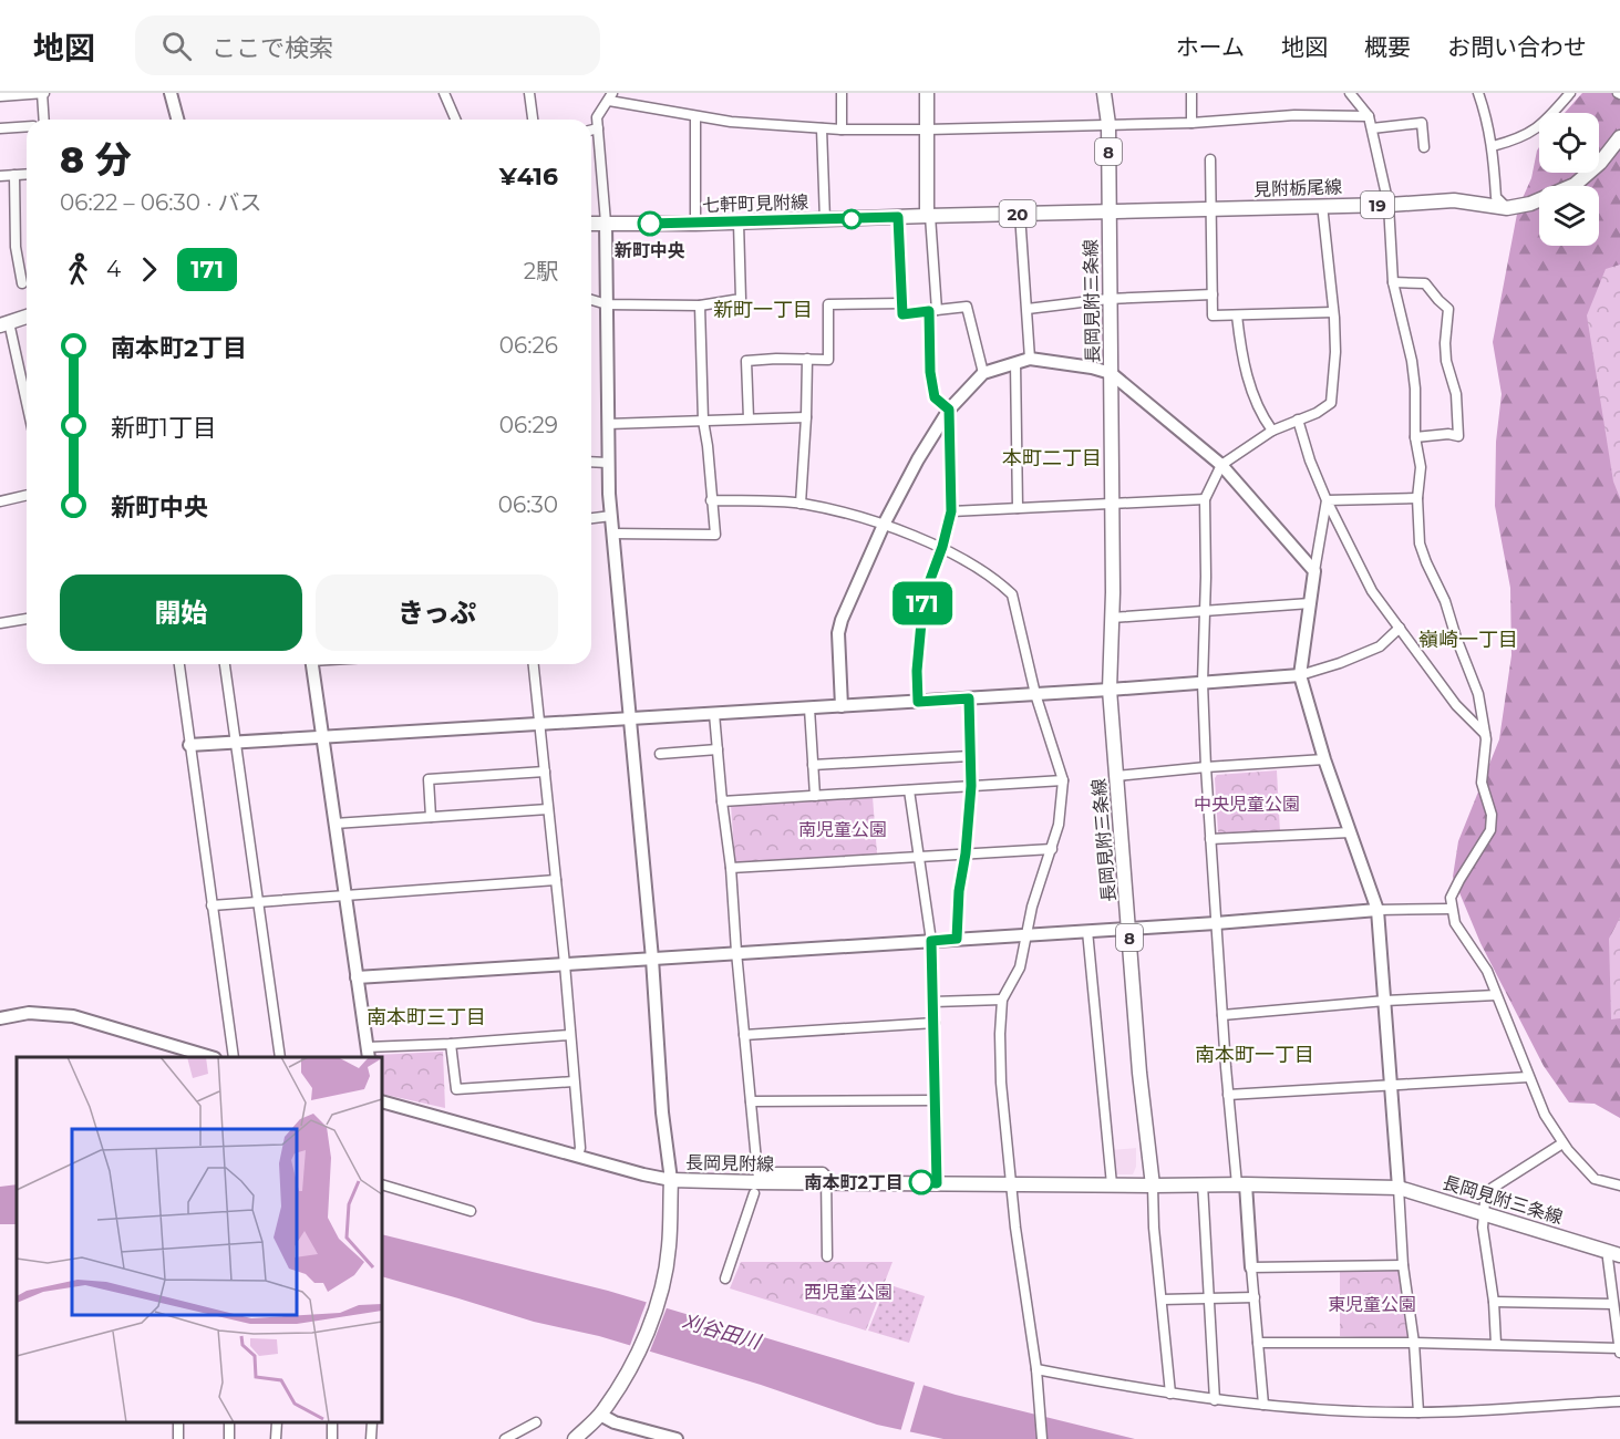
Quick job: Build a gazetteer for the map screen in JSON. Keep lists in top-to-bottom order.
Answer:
{
  "streets": {
    "main road": [
      "8",
      "見附栃尾線",
      "七軒町見附線",
      "19",
      "20",
      "長岡見附三条線",
      "長岡見附線"
    ]
  },
  "crossings": [
    ["見附栃尾線", "20"],
    ["見附栃尾線", "長岡見附三条線"],
    ["七軒町見附線", "20"],
    ["20", "長岡見附三条線"],
    ["長岡見附三条線", "長岡見附線"]
  ],
  "districts": [
    "新町一丁目",
    "本町二丁目",
    "嶺崎一丁目",
    "南本町三丁目",
    "南本町一丁目"
  ],
  "water": ["刈谷田川"],
  "parks": [
    "中央児童公園",
    "南児童公園",
    "西児童公園",
    "東児童公園"
  ],
  "places": ["新町中央", "南本町2丁目"],
  "lines": ["bus line 171"],
  "page": {
    "header": "地図",
    "search": "ここで検索",
    "nav": [
      "ホーム",
      "地図",
      "概要",
      "お問い合わせ"
    ],
    "on_map": "171",
    "heading": ["8 分", "06:22 – 06:30 · バス", "¥416"],
    "legs": ["4", "171", "2駅"],
    "list": [
      {
        "name": "南本町2丁目",
        "value": "06:26"
      },
      {
        "name": "新町1丁目",
        "value": "06:29"
      },
      {
        "name": "新町中央",
        "value": "06:30"
      }
    ],
    "buttons": ["開始", "きっぷ"]
  }
}
